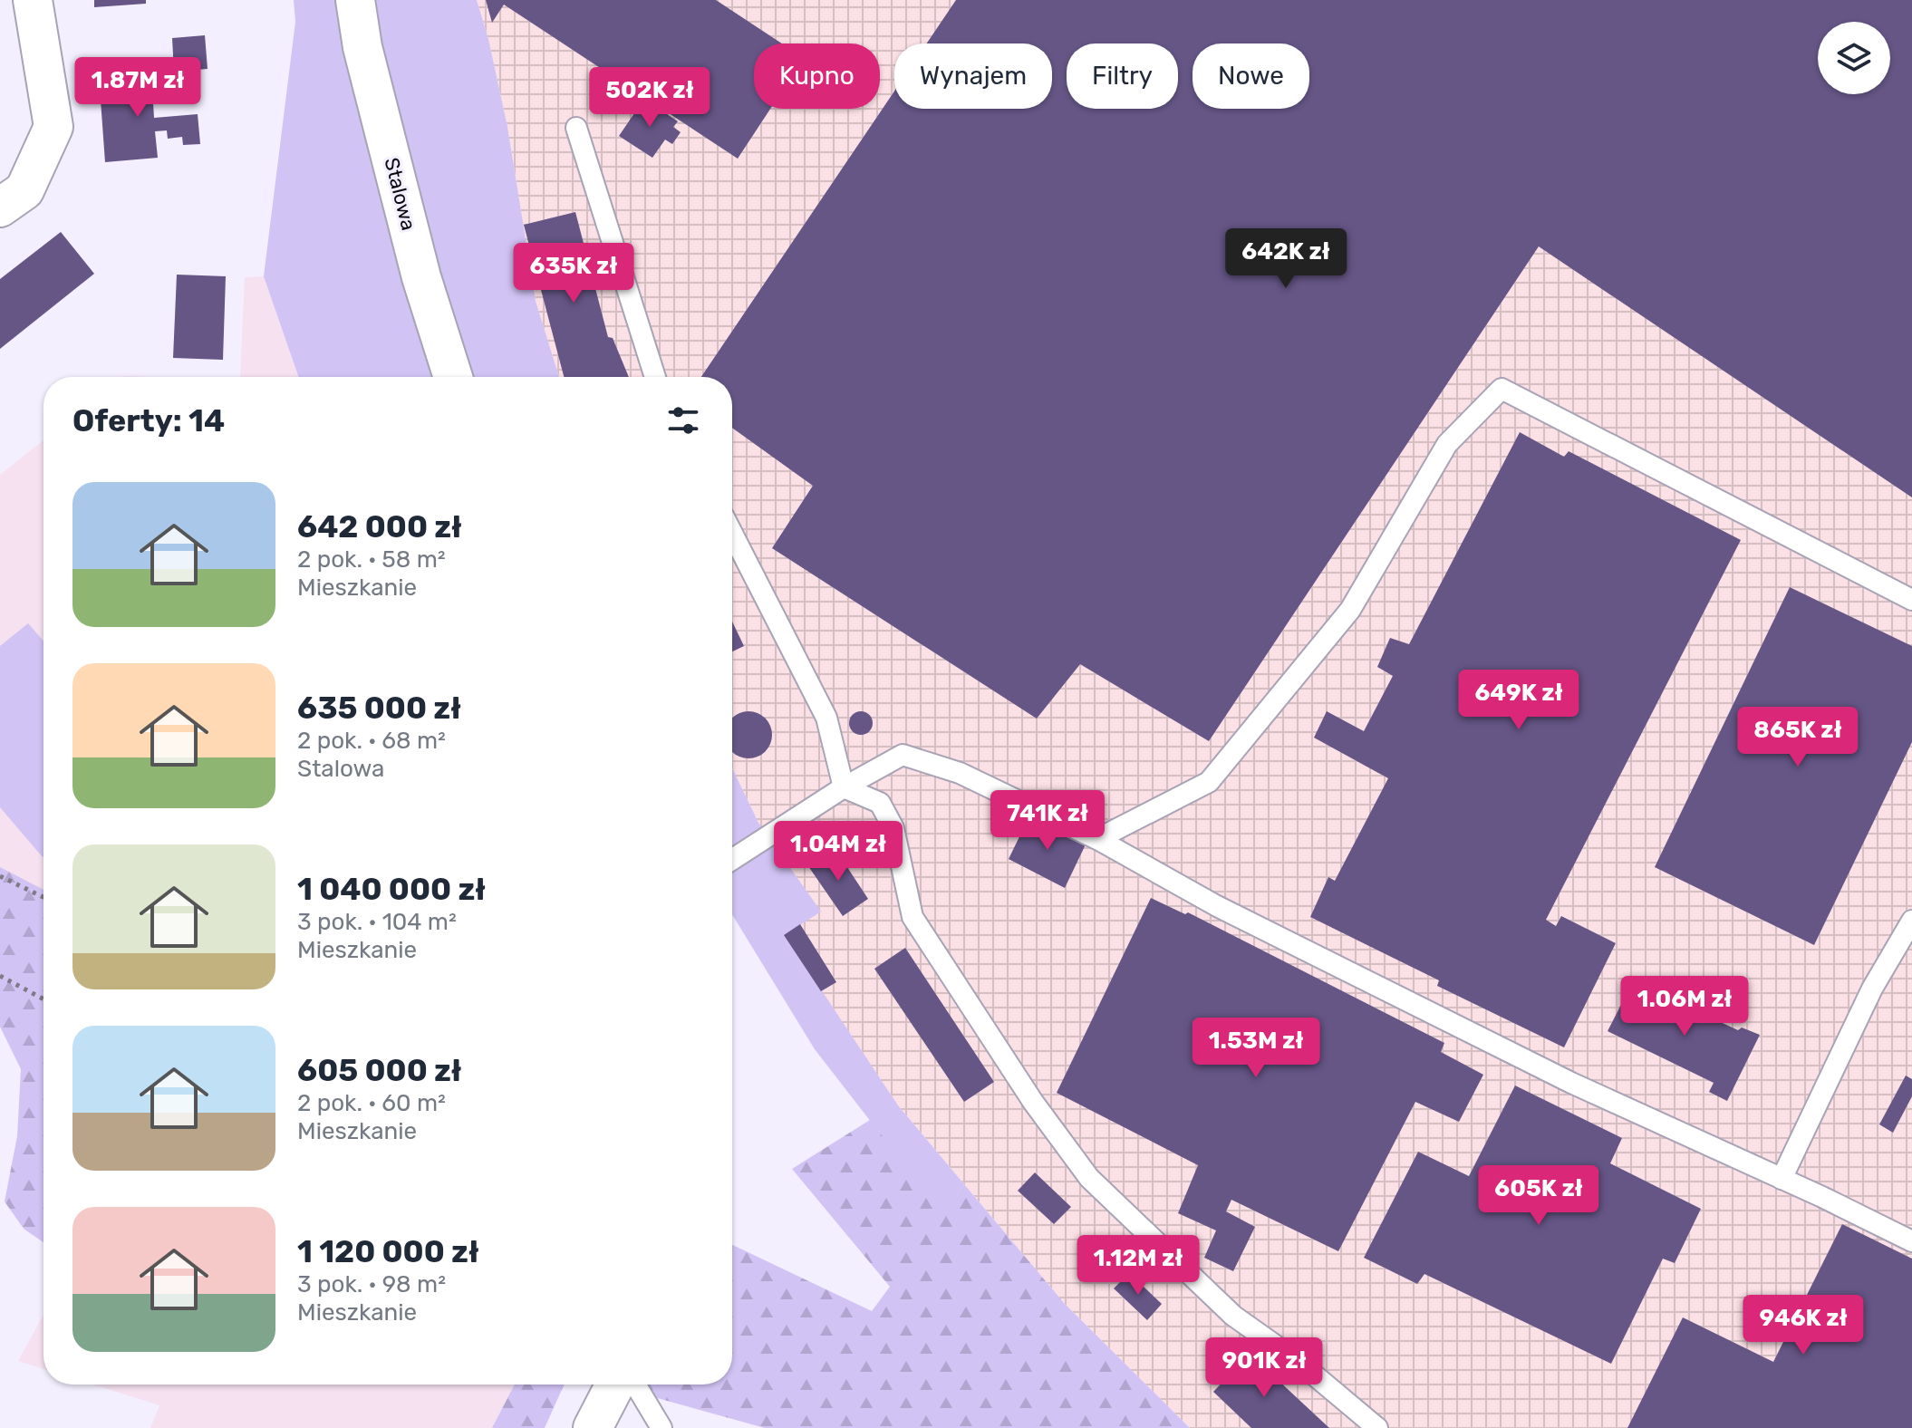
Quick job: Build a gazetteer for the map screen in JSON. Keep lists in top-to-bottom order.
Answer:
{
  "streets": {
    "street": ["Stalowa"]
  },
  "page": {
    "chip": [
      "Kupno",
      "Wynajem",
      "Filtry",
      "Nowe"
    ],
    "price": [
      "1.87M zł",
      "502K zł",
      "642K zł",
      "635K zł",
      "649K zł",
      "865K zł",
      "741K zł",
      "1.04M zł",
      "1.06M zł",
      "1.53M zł",
      "605K zł",
      "1.12M zł",
      "946K zł",
      "901K zł"
    ],
    "heading": "Oferty: 14",
    "list": [
      {
        "name": "642 000 zł",
        "note": "2 pok. · 58 m² · Mieszkanie"
      },
      {
        "name": "635 000 zł",
        "note": "2 pok. · 68 m² · Stalowa"
      },
      {
        "name": "1 040 000 zł",
        "note": "3 pok. · 104 m² · Mieszkanie"
      },
      {
        "name": "605 000 zł",
        "note": "2 pok. · 60 m² · Mieszkanie"
      },
      {
        "name": "1 120 000 zł",
        "note": "3 pok. · 98 m² · Mieszkanie"
      }
    ]
  }
}
